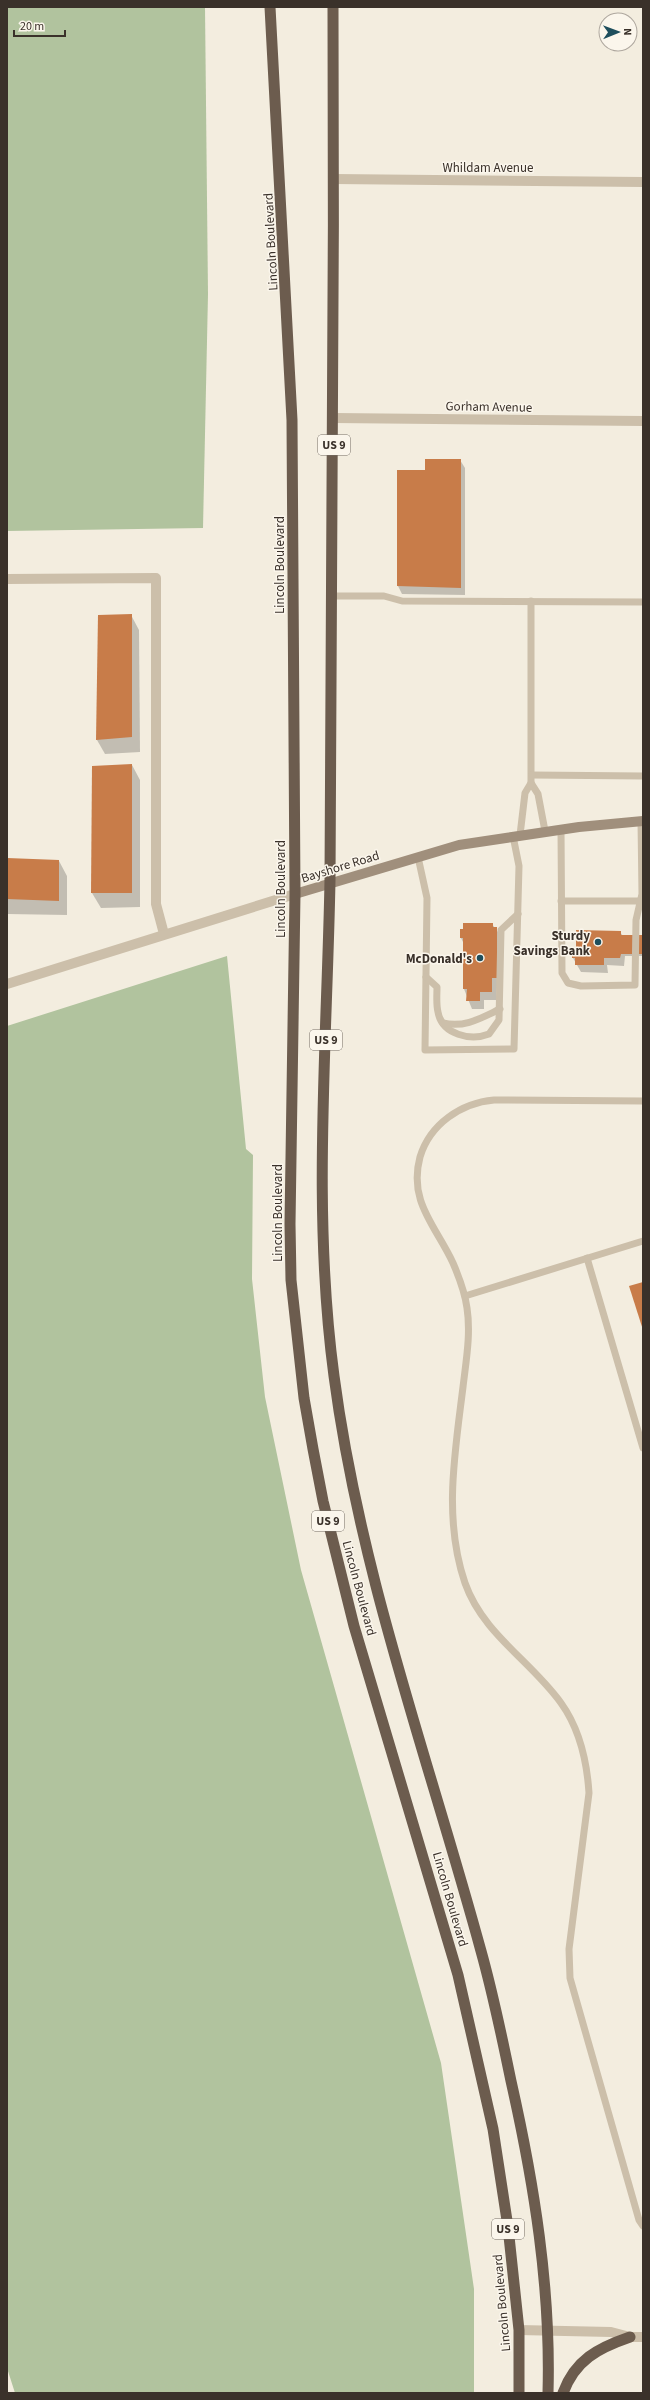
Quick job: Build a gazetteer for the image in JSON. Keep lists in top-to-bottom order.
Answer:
{
  "streets": {
    "highway": ["Lincoln Boulevard", "US 9"],
    "main road": ["Bayshore Road"],
    "street": ["Whildam Avenue", "Gorham Avenue"]
  },
  "crossings": [
    ["Whildam Avenue", "Lincoln Boulevard"],
    ["Lincoln Boulevard", "Gorham Avenue"],
    ["Lincoln Boulevard", "Bayshore Road"]
  ],
  "places": ["Sturdy Savings Bank", "McDonald's"],
  "scale_bar": "20 m",
  "north": "right"
}
